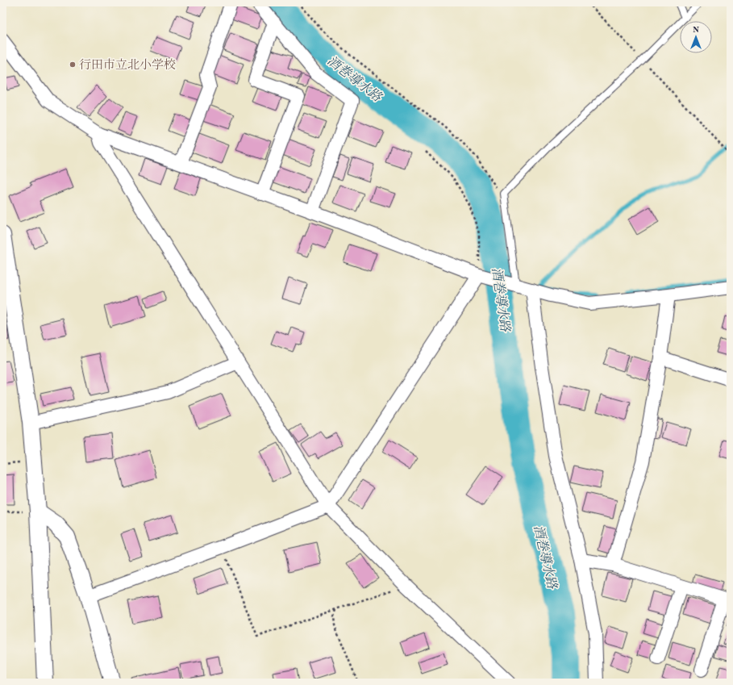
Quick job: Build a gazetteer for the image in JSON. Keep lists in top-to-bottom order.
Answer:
{
  "water": ["酒巻導水路"],
  "places": ["行田市立北小学校"],
  "north": "top"
}
